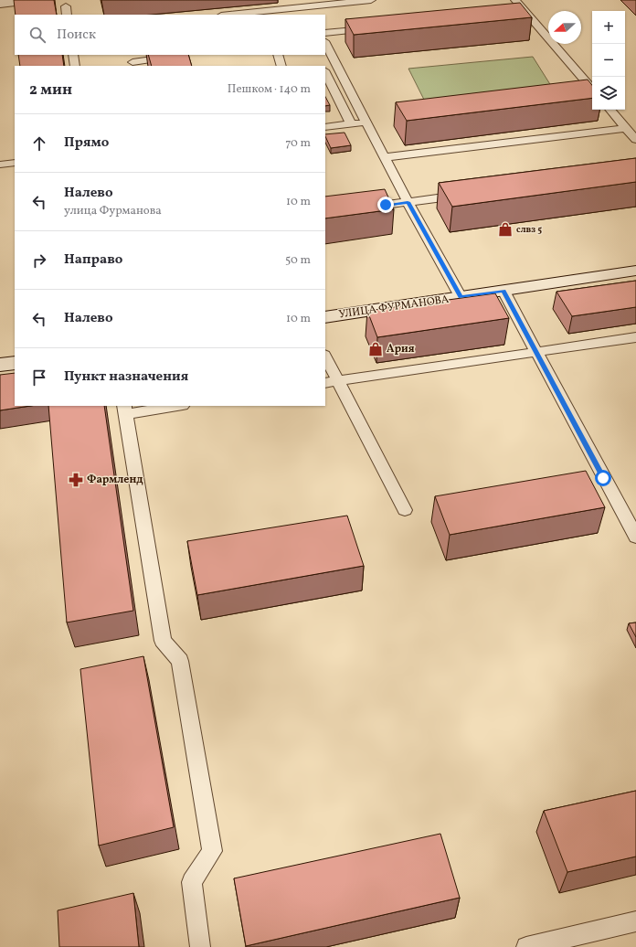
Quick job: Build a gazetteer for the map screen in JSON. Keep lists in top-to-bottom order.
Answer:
{
  "streets": {
    "main road": ["УЛИЦА ФУРМАНОВА"]
  },
  "places": {
    "shop": ["слвз 5", "Ария"],
    "pharmacy": ["Фармленд"]
  },
  "north": "left",
  "page": {
    "map_buttons": ["+", "−"],
    "search": "Поиск",
    "heading": ["2 мин", "Пешком · 140 m"],
    "list": [
      ["Прямо", "70 m"],
      ["Налево", "улица Фурманова", "10 m"],
      ["Направо", "50 m"],
      ["Налево", "10 m"],
      "Пункт назначения"
    ]
  }
}
